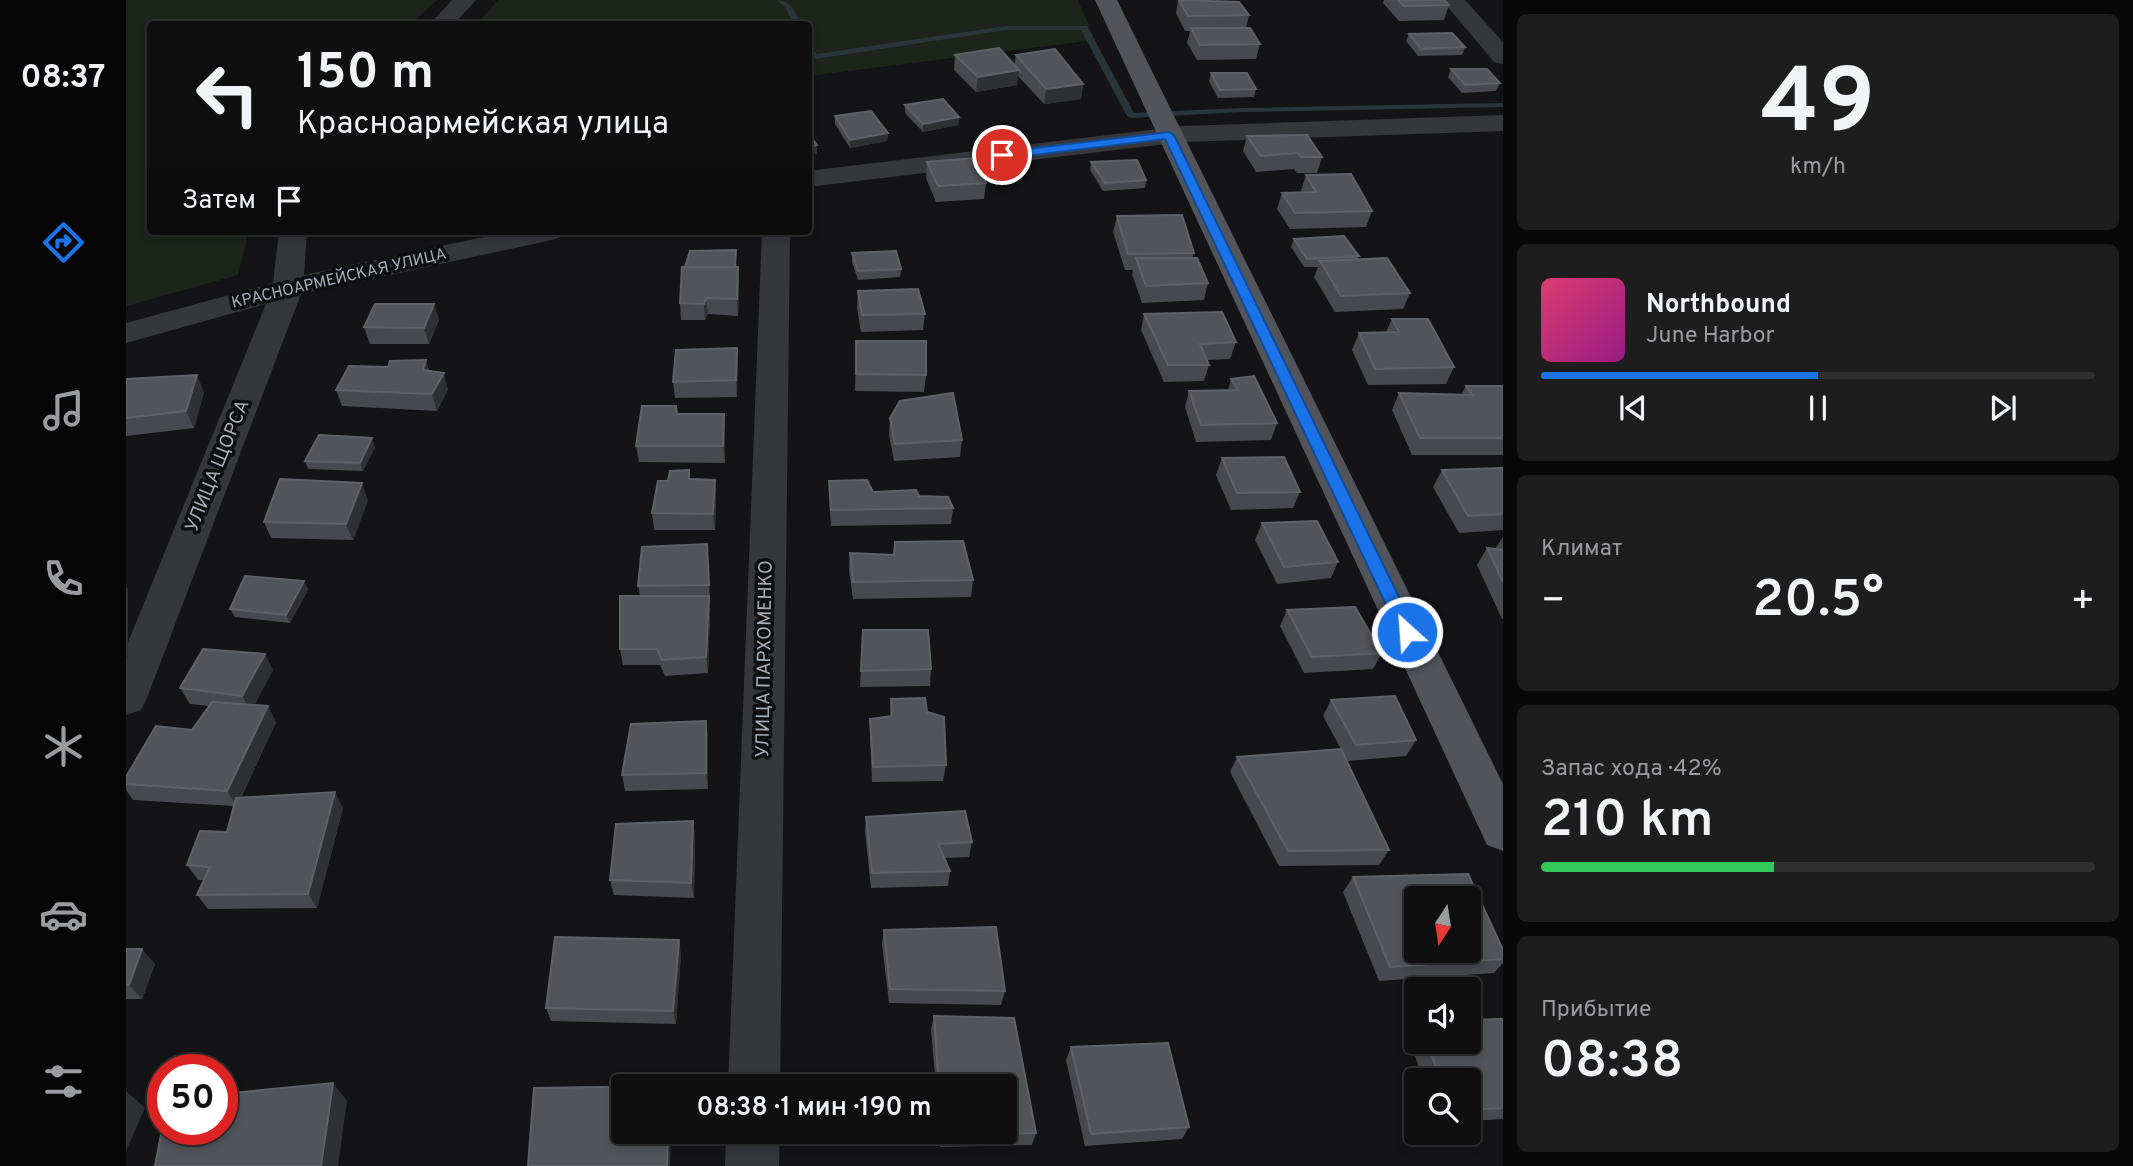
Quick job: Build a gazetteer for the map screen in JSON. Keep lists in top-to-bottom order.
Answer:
{
  "streets": {
    "street": ["КРАСНОАРМЕЙСКАЯ УЛИЦА", "УЛИЦА ЩОРСА", "УЛИЦА ПАРХОМЕНКО"]
  },
  "crossings": [
    ["КРАСНОАРМЕЙСКАЯ УЛИЦА", "УЛИЦА ЩОРСА"]
  ],
  "north": "bottom",
  "page": {
    "tabs": "08:37",
    "tile": [
      ["49", "km/h"],
      "Климат",
      ["Запас хода · 42%", "210 km"],
      ["Прибытие", "08:38"]
    ],
    "turn": ["150 m", "Красноармейская улица"],
    "then": "Затем",
    "song": ["Northbound", "June Harbor"],
    "heat": ["−", "20.5°", "+"],
    "limit": "50",
    "trip": "08:38 · 1 мин · 190 m"
  }
}
